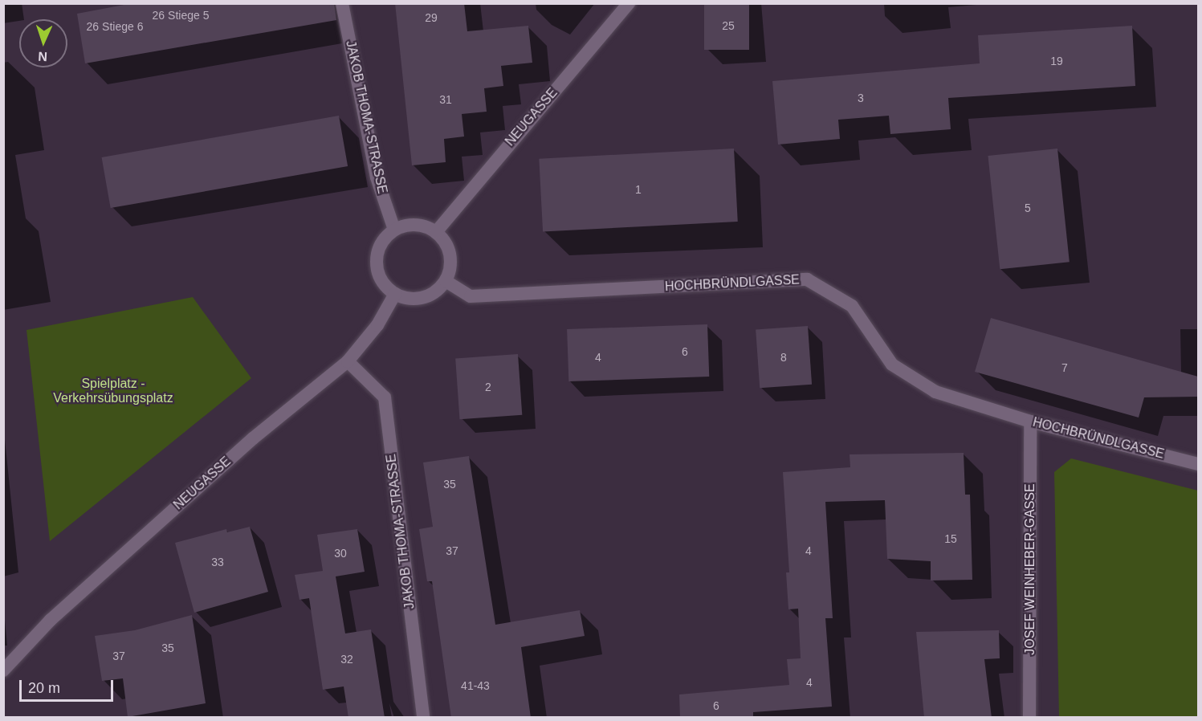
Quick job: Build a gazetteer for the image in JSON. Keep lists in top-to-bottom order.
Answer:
{
  "streets": {
    "street": [
      "JAKOB THOMA-STRASSE",
      "NEUGASSE",
      "HOCHBRÜNDLGASSE",
      "JOSEF WEINHEBER-GASSE"
    ]
  },
  "crossings": [
    ["JAKOB THOMA-STRASSE", "NEUGASSE"],
    ["JAKOB THOMA-STRASSE", "HOCHBRÜNDLGASSE"],
    ["NEUGASSE", "HOCHBRÜNDLGASSE"],
    ["HOCHBRÜNDLGASSE", "JOSEF WEINHEBER-GASSE"]
  ],
  "parks": ["Spielplatz - Verkehrsübungsplatz"],
  "house_numbers": [
    "26 Stiege 5",
    "29",
    "25",
    "26 Stiege 6",
    "19",
    "3",
    "31",
    "1",
    "5",
    "6",
    "4",
    "8",
    "7",
    "2",
    "35",
    "15",
    "37",
    "4",
    "30",
    "33",
    "35",
    "37",
    "32",
    "4",
    "41-43",
    "6"
  ],
  "scale_bar": "20 m",
  "north": "bottom"
}
